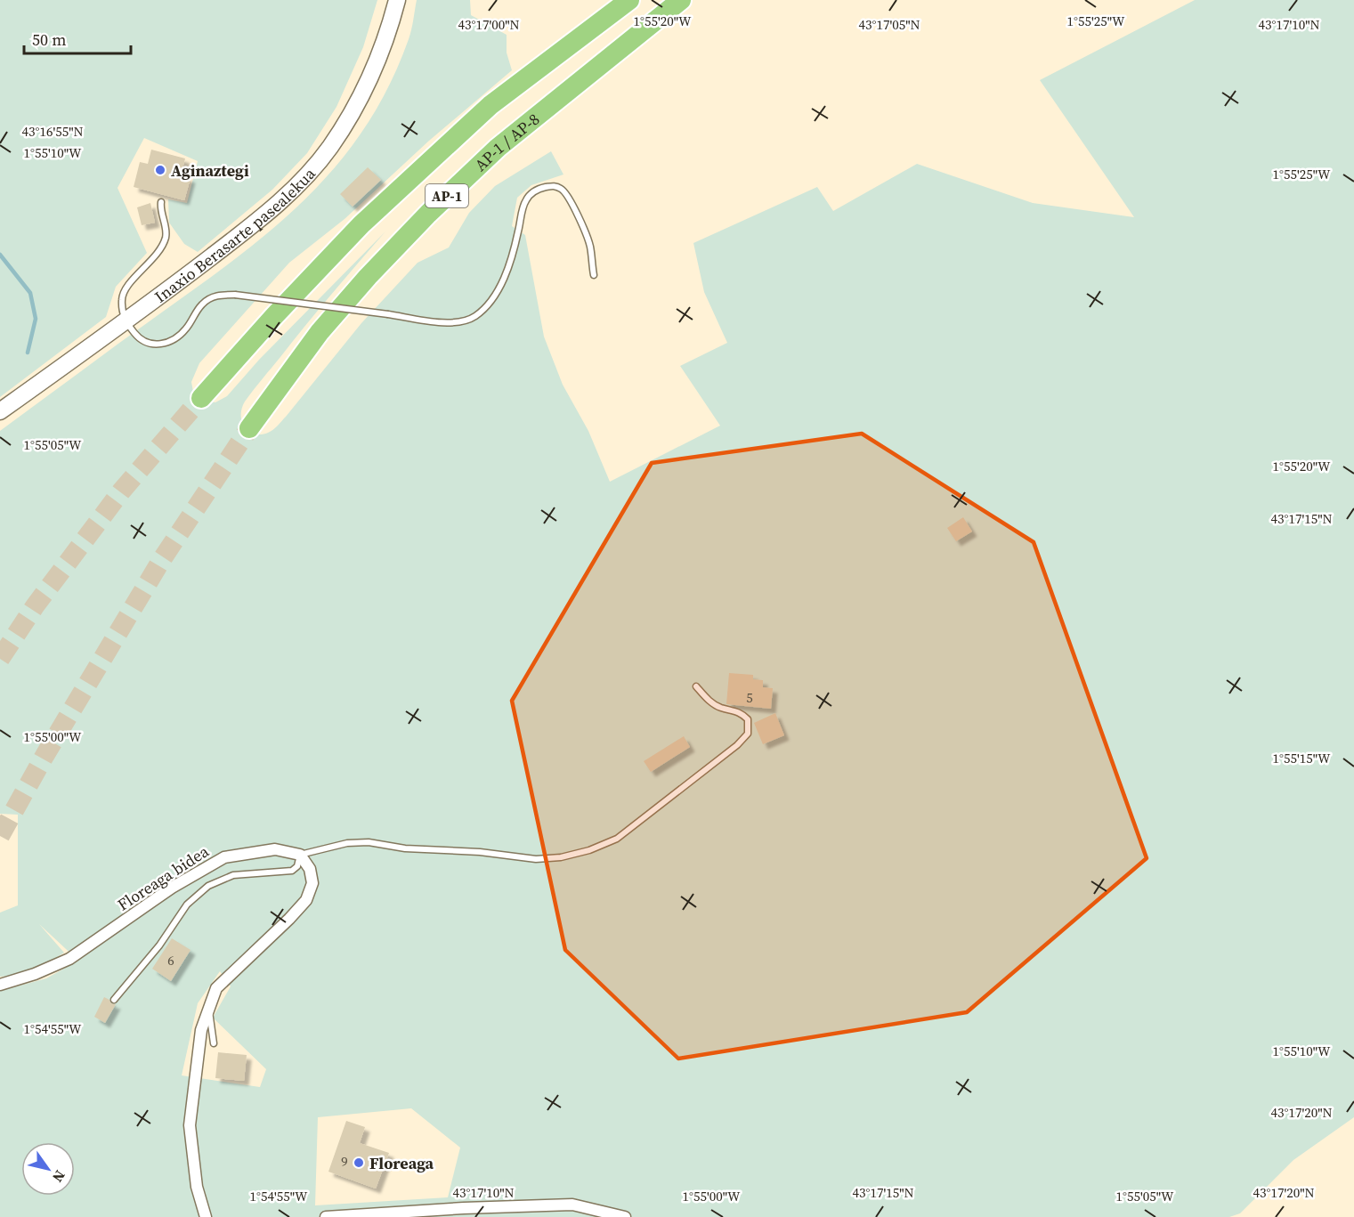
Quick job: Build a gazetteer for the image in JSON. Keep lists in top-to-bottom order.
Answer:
{
  "streets": {
    "highway": ["AP-1 / AP-8", "AP-1"],
    "main road": ["Inaxio Berasarte pasealekua"],
    "street": ["Floreaga bidea"]
  },
  "places": ["Aginaztegi", "Floreaga"],
  "house_numbers": ["5", "6", "9"],
  "scale_bar": "50 m",
  "north": "bottom right",
  "coordinates": [
    "1°55'20\"W",
    "1°55'25\"W",
    "43°17'00\"N",
    "43°17'05\"N",
    "43°17'10\"N",
    "43°16'55\"N",
    "1°55'10\"W",
    "1°55'05\"W",
    "43°17'15\"N",
    "1°55'00\"W",
    "1°55'15\"W",
    "1°54'55\"W",
    "43°17'20\"N"
  ]
}
